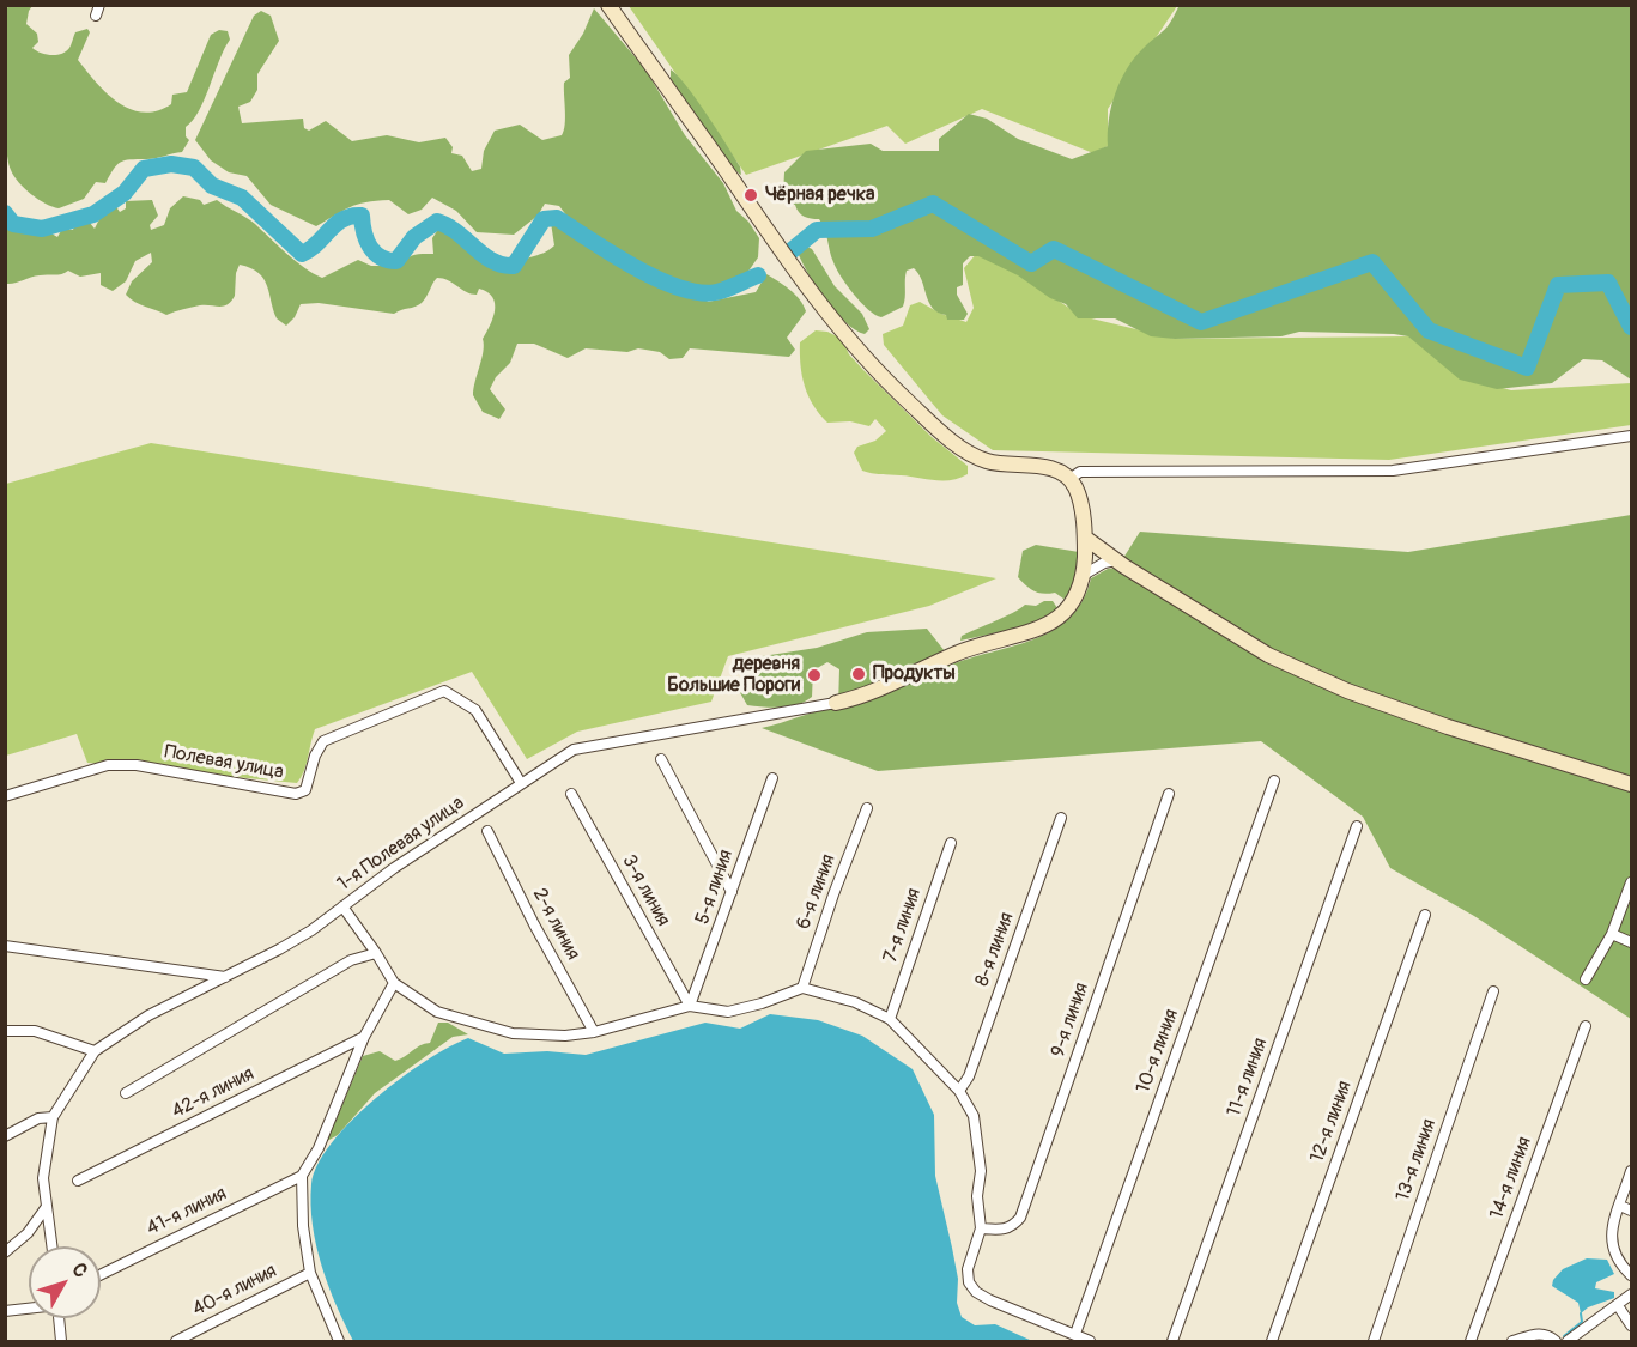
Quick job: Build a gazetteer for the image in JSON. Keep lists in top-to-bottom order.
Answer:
{
  "streets": {
    "street": [
      "Полевая улица",
      "1-я Полевая улица",
      "5-я линия",
      "3-я линия",
      "6-я линия",
      "2-я линия",
      "7-я линия",
      "8-я линия",
      "9-я линия",
      "10-я линия",
      "11-я линия",
      "42-я линия",
      "12-я линия",
      "13-я линия",
      "14-я линия",
      "41-я линия",
      "40-я линия"
    ]
  },
  "crossings": [
    ["Полевая улица", "1-я Полевая улица"],
    ["5-я линия", "3-я линия"]
  ],
  "places": ["Чёрная речка", "Продукты", "деревня Большие Пороги"],
  "north": "top right"
}
